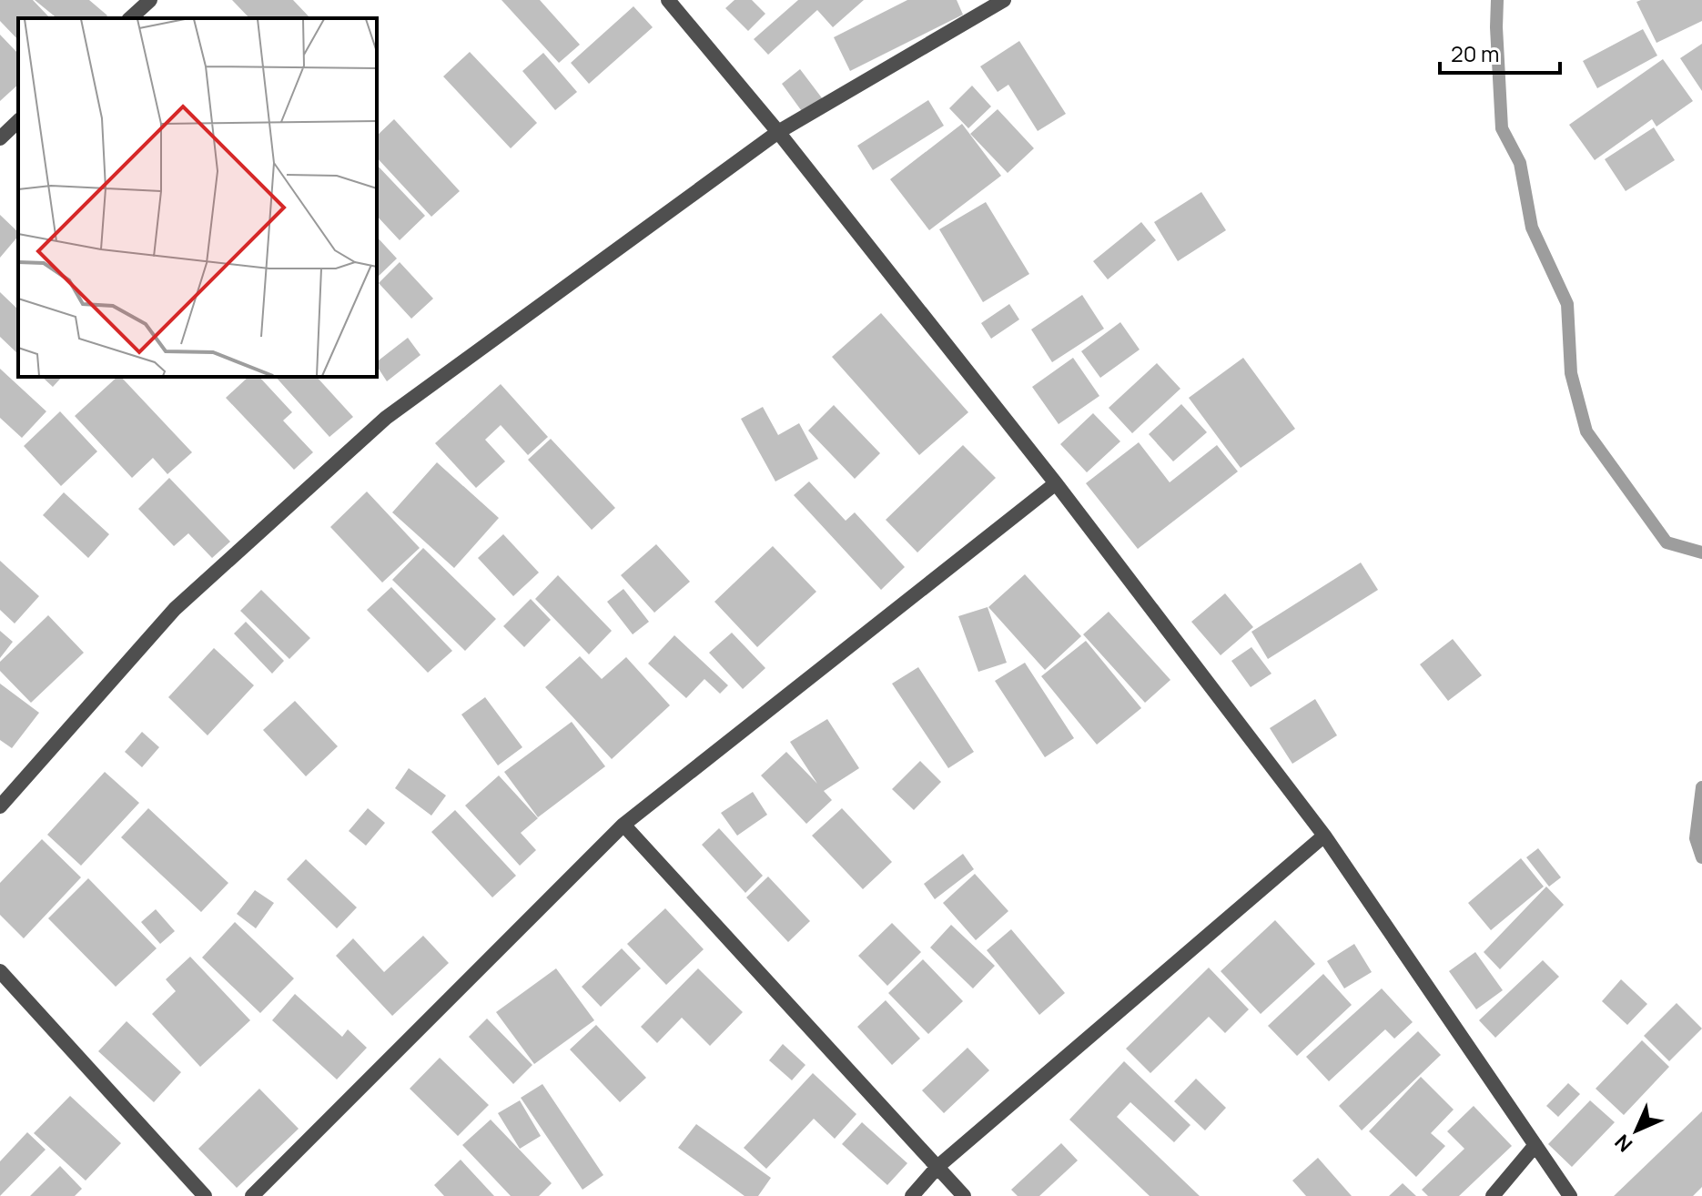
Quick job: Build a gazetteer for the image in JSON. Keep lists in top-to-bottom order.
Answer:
{
  "scale_bar": "20 m",
  "north": "bottom left"
}
